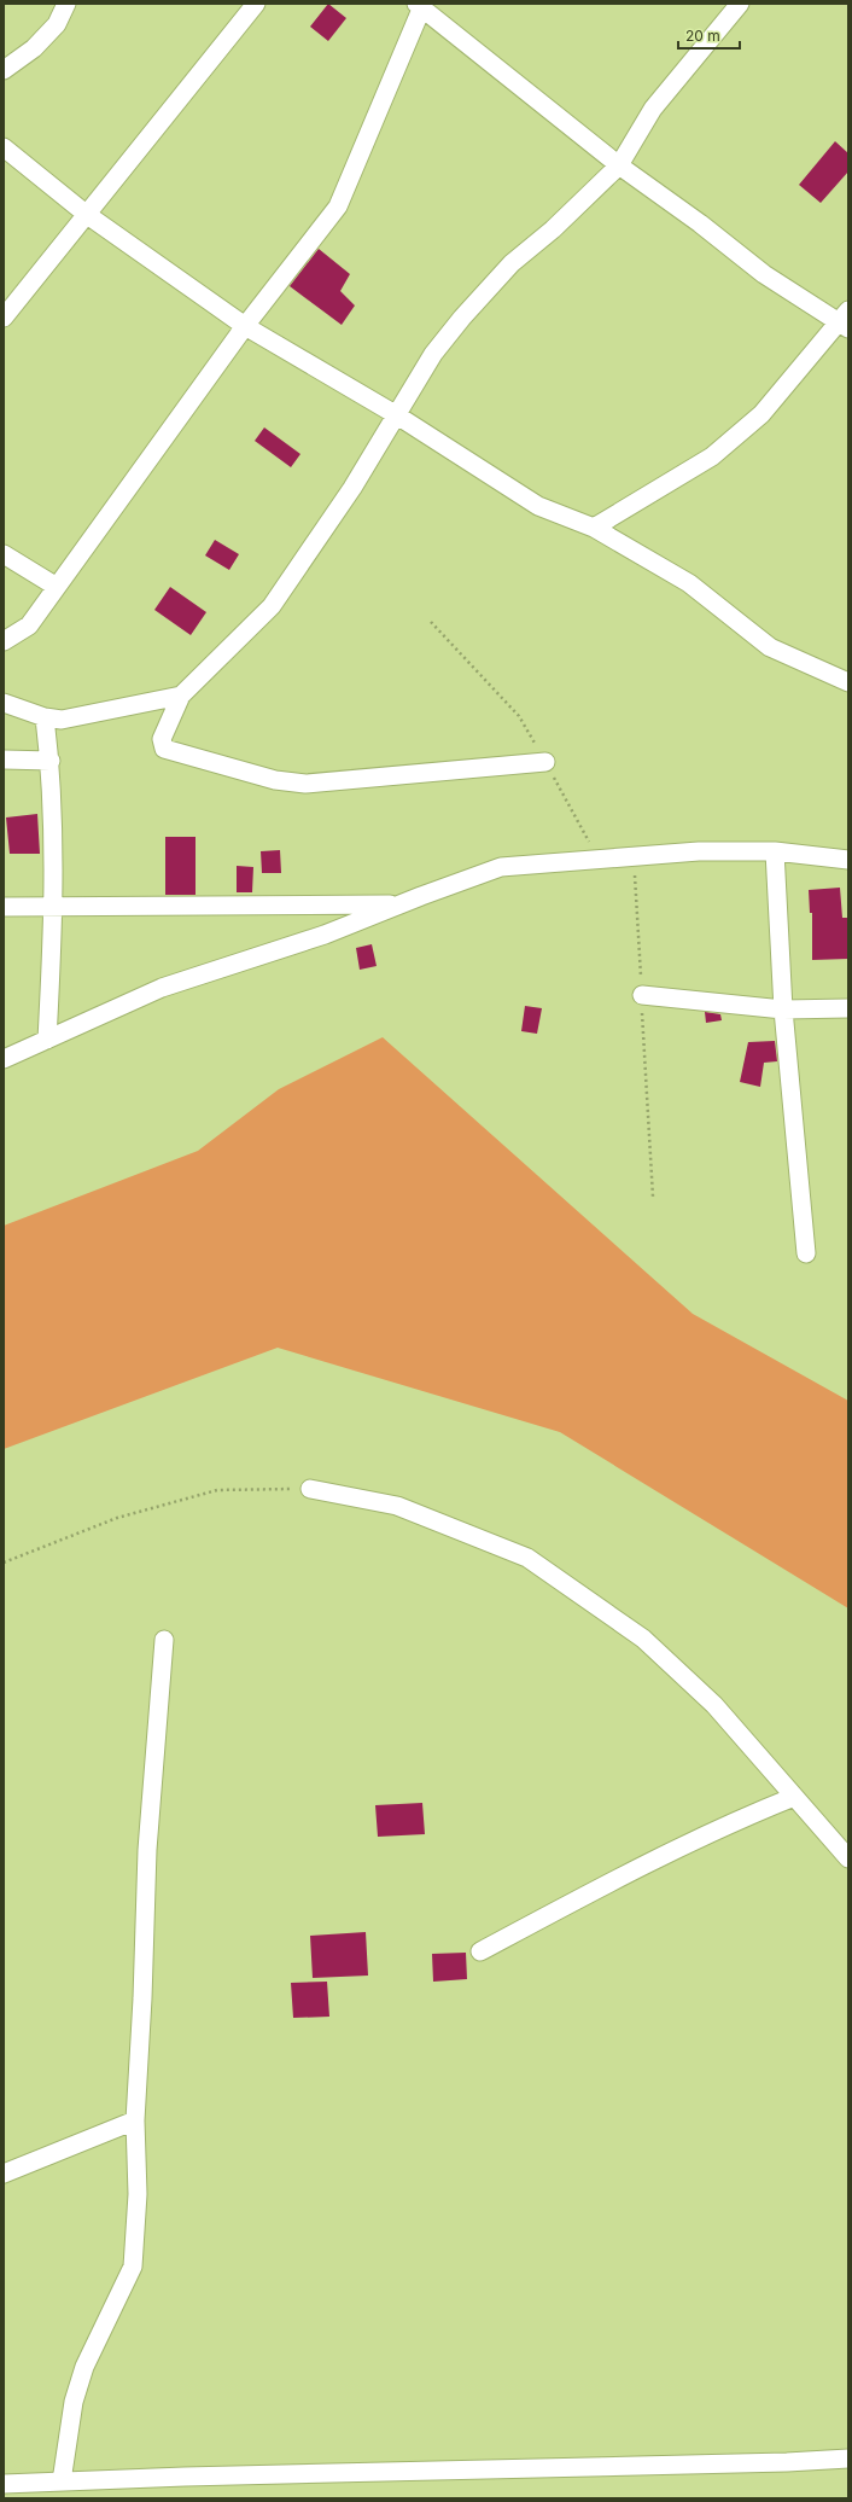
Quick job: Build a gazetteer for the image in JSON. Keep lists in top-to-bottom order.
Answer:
{
  "scale_bar": "20 m"
}
